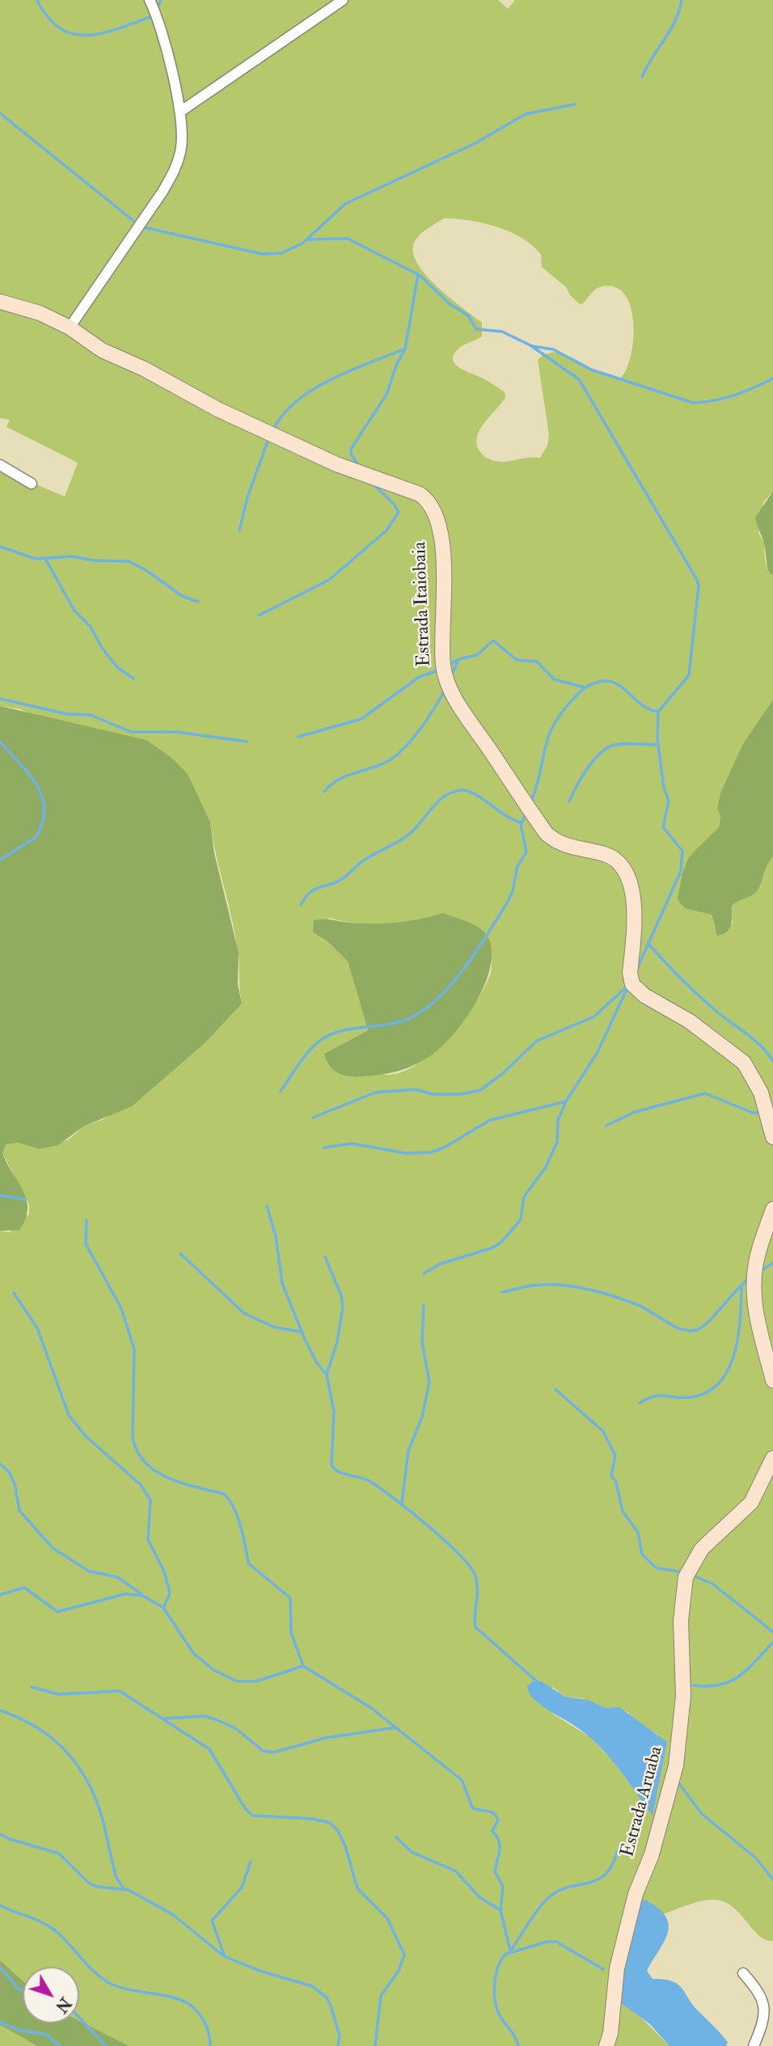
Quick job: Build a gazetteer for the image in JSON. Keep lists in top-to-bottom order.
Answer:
{
  "streets": {
    "street": ["Estrada Itaiobaia", "Estrada Aruaba"]
  },
  "north": "bottom right"
}
